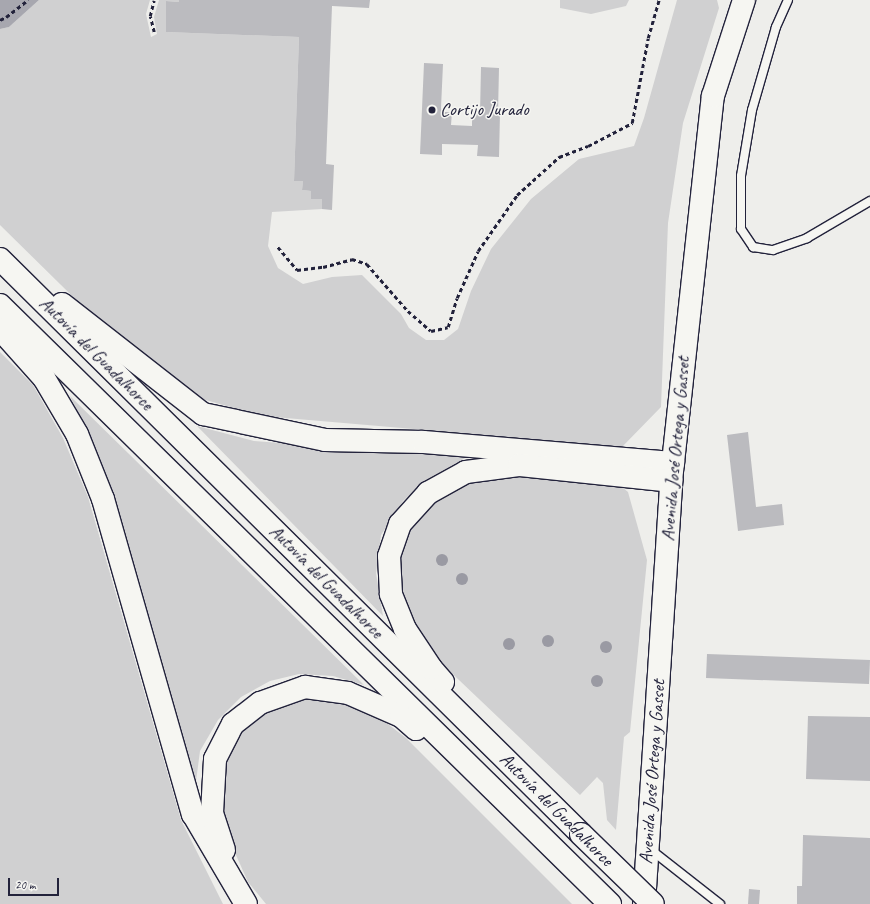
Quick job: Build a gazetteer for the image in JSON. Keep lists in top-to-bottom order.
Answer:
{
  "streets": {
    "main road": ["Autovía del Guadalhorce", "Avenida José Ortega y Gasset"]
  },
  "places": ["Cortijo Jurado"],
  "scale_bar": "20 m"
}
